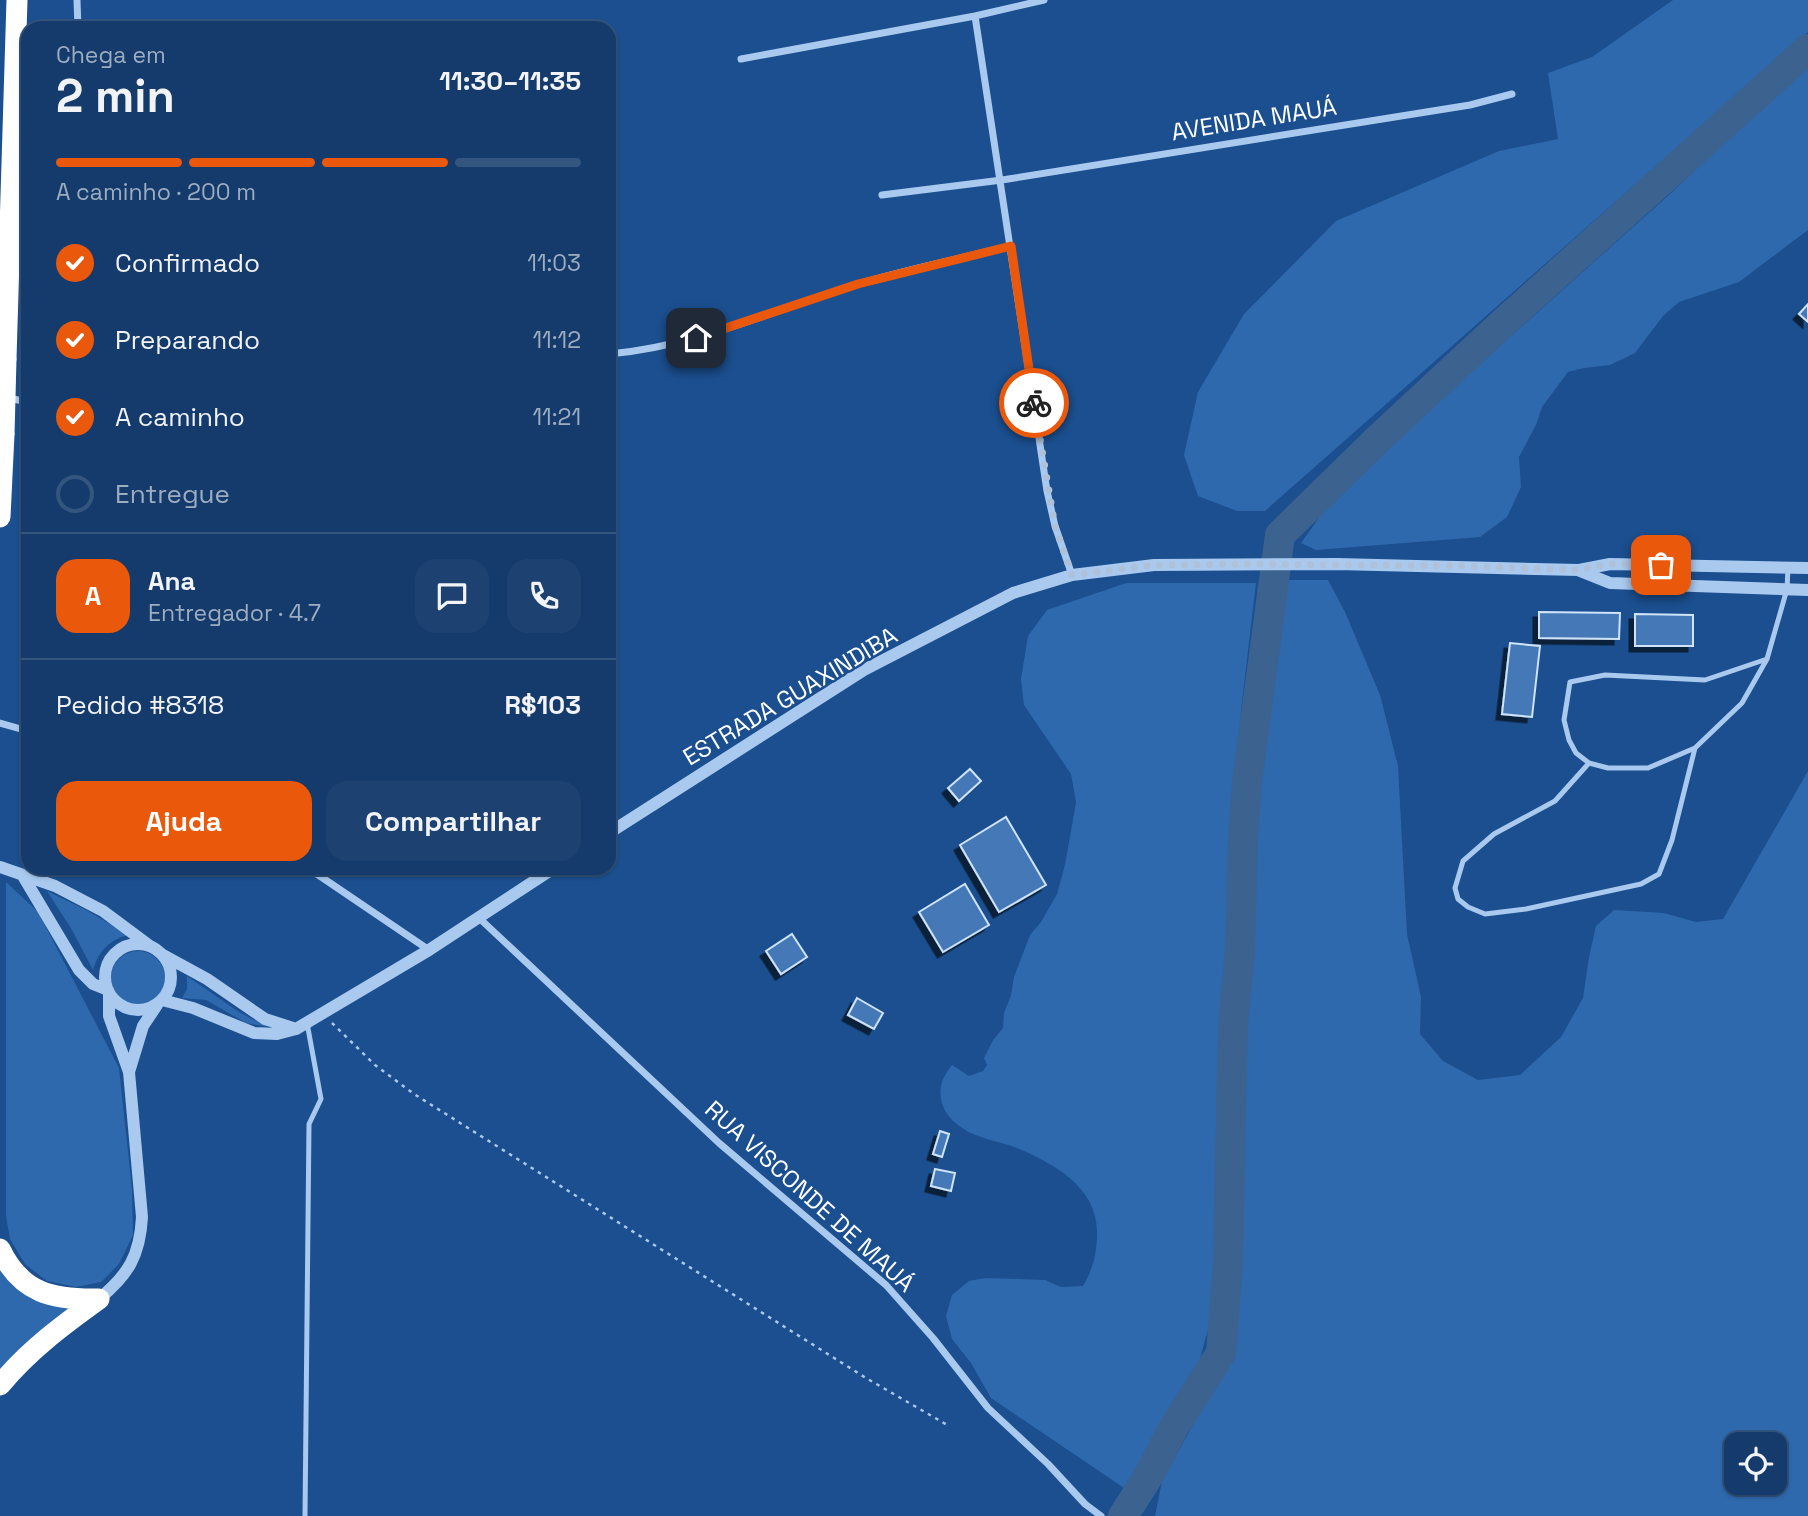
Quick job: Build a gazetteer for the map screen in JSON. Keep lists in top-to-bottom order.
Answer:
{
  "streets": {
    "street": ["AVENIDA MAUÁ", "ESTRADA GUAXINDIBA", "RUA VISCONDE DE MAUÁ"]
  },
  "page": {
    "heading": ["2 min", "Chega em", "11:30–11:35"],
    "panel": [
      "Ana",
      "Entregador · 4.7",
      "Pedido #8318",
      "R$103"
    ],
    "bar": "A caminho · 200 m",
    "list": [
      ["Confirmado", "11:03"],
      ["Preparando", "11:12"],
      ["A caminho", "11:21"],
      "Entregue"
    ],
    "round": "A",
    "buttons": ["Ajuda", "Compartilhar"]
  }
}
